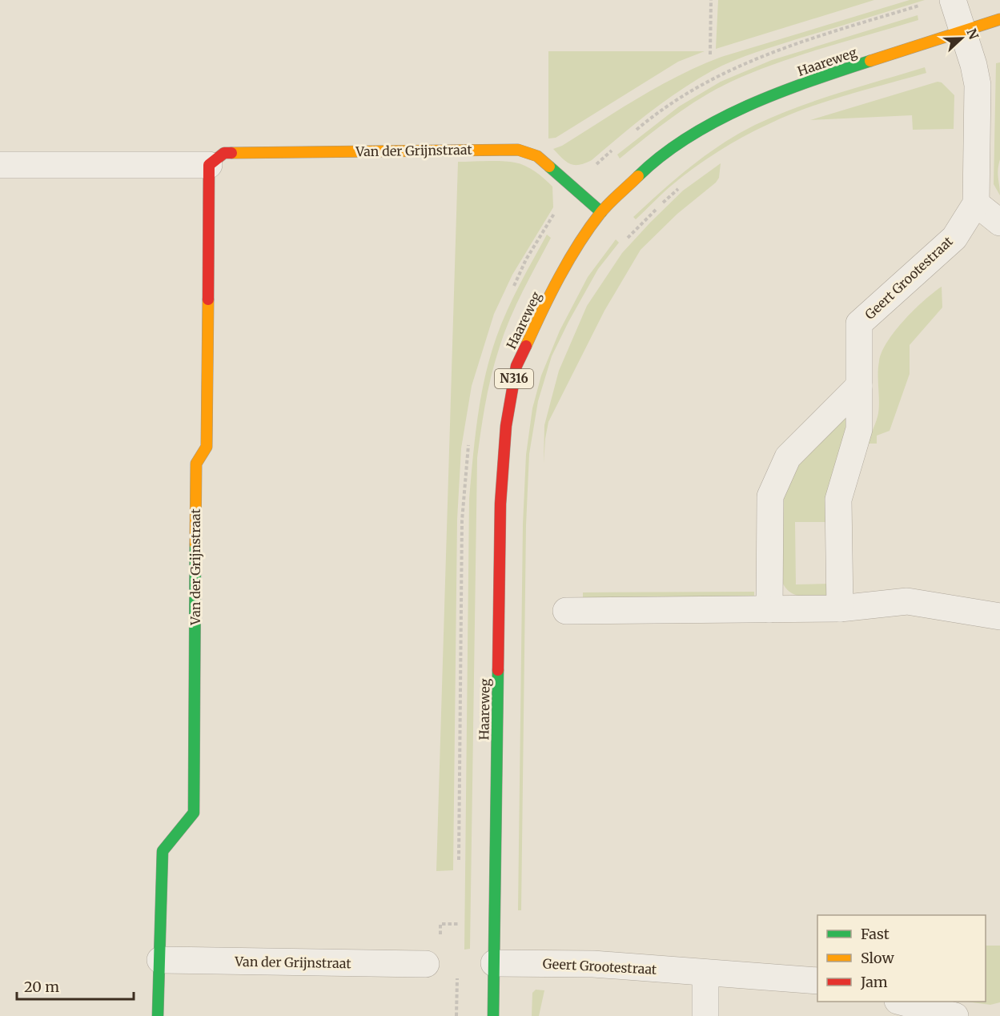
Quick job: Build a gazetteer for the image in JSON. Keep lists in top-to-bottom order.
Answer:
{
  "streets": {
    "street": [
      "Haareweg",
      "Van der Grijnstraat",
      "Geert Grootestraat",
      "N316"
    ]
  },
  "crossings": [
    ["Haareweg", "Van der Grijnstraat"],
    ["Haareweg", "Geert Grootestraat"]
  ],
  "legend": ["Fast", "Slow", "Jam"],
  "scale_bar": "20 m",
  "north": "right"
}
